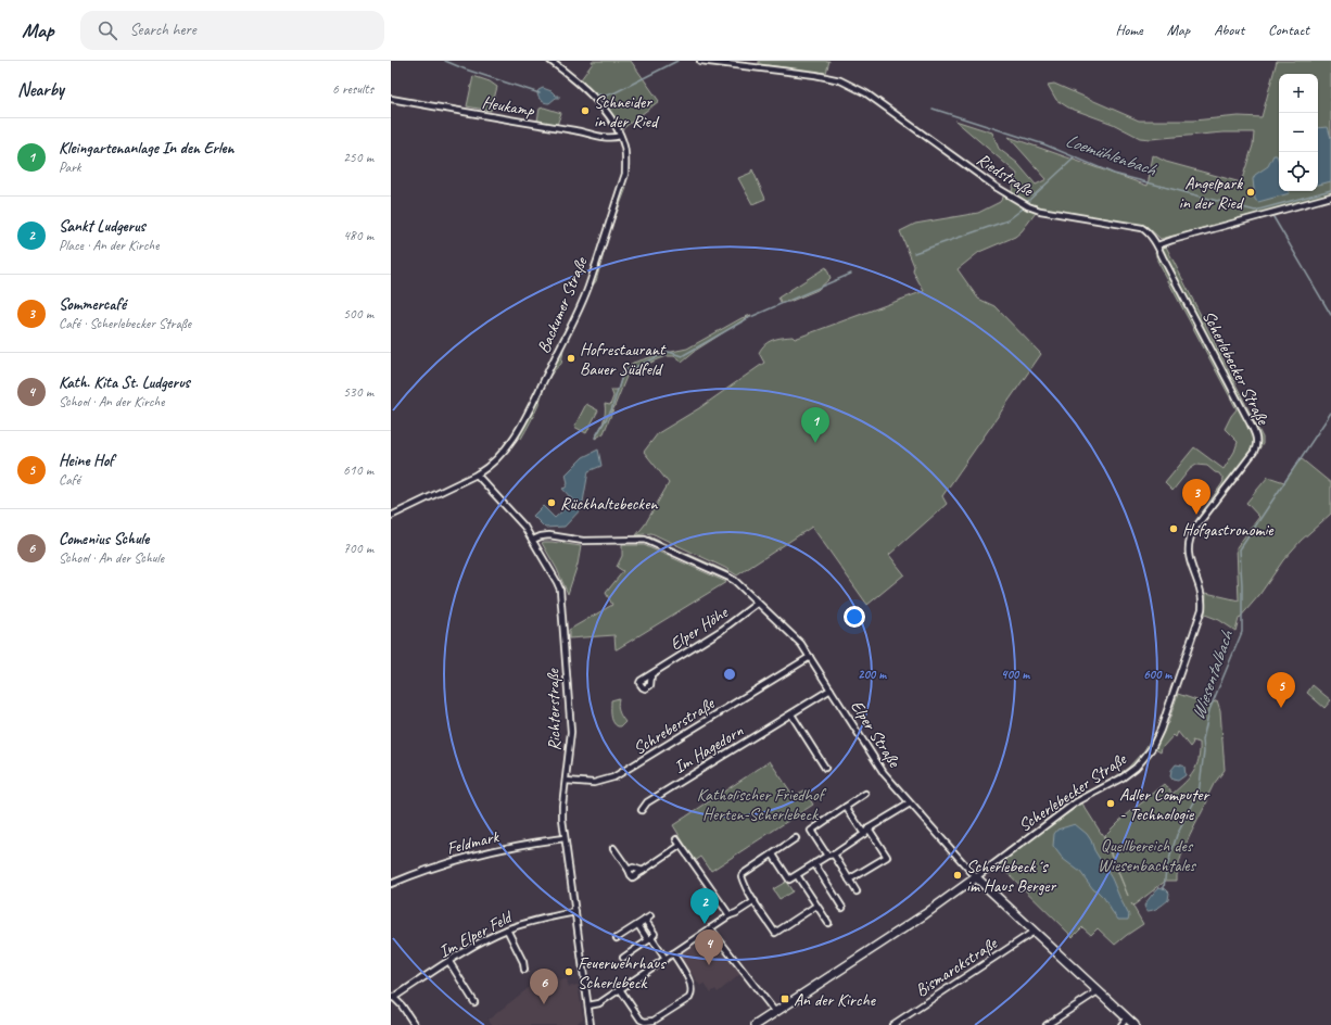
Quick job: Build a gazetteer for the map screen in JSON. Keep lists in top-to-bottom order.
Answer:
{
  "streets": {
    "street": [
      "Heukamp",
      "Riedstraße",
      "Backumer Straße",
      "Scherlebecker Straße",
      "Elper Höhe",
      "Richterstraße",
      "Schreberstraße",
      "Elper Straße",
      "Im Hagedorn",
      "Feldmark",
      "Im Elper Feld",
      "Bismarckstraße"
    ]
  },
  "crossings": [
    ["Heukamp", "Backumer Straße"],
    ["Riedstraße", "Scherlebecker Straße"],
    ["Backumer Straße", "Richterstraße"],
    ["Scherlebecker Straße", "Elper Straße"],
    ["Elper Höhe", "Elper Straße"],
    ["Richterstraße", "Schreberstraße"],
    ["Richterstraße", "Elper Straße"],
    ["Richterstraße", "Feldmark"],
    ["Richterstraße", "Im Elper Feld"],
    ["Schreberstraße", "Elper Straße"],
    ["Elper Straße", "Im Hagedorn"],
    ["Elper Straße", "Bismarckstraße"]
  ],
  "water": ["Loemühlenbach", "Wiesentalbach"],
  "parks": ["Katholischer Friedhof Herten-Scherlebeck", "Quellbereich des Wiesenbachtales"],
  "places": {
    "other": [
      "Schneider in der Ried",
      "Angelpark in der Ried",
      "Hofrestaurant Bauer Südfeld",
      "Rückhaltebecken",
      "Hofgastronomie",
      "Adler Computer - Technologie",
      "Scherlebeck´s im Haus Berger",
      "Feuerwehrhaus Scherlebeck"
    ],
    "transit": ["An der Kirche"]
  },
  "page": {
    "header": "Map",
    "search": "Search here",
    "nav": [
      "Home",
      "Map",
      "About",
      "Contact"
    ],
    "heading": ["Nearby", "6 results"],
    "map_buttons": ["+", "−"],
    "list": [
      {
        "mark": "1",
        "name": "Kleingartenanlage In den Erlen",
        "note": "Park",
        "value": "250 m"
      },
      {
        "mark": "2",
        "name": "Sankt Ludgerus",
        "note": "Place · An der Kirche",
        "value": "480 m"
      },
      {
        "mark": "3",
        "name": "Sommercafé",
        "note": "Café · Scherlebecker Straße",
        "value": "500 m"
      },
      {
        "mark": "4",
        "name": "Kath. Kita St. Ludgerus",
        "note": "School · An der Kirche",
        "value": "530 m"
      },
      {
        "mark": "5",
        "name": "Heine Hof",
        "note": "Café",
        "value": "610 m"
      },
      {
        "mark": "6",
        "name": "Comenius Schule",
        "note": "School · An der Schule",
        "value": "700 m"
      }
    ],
    "pins": [
      "1",
      "3",
      "5",
      "2",
      "4",
      "6"
    ]
  },
  "rings": ["200 m", "400 m", "600 m"]
}
